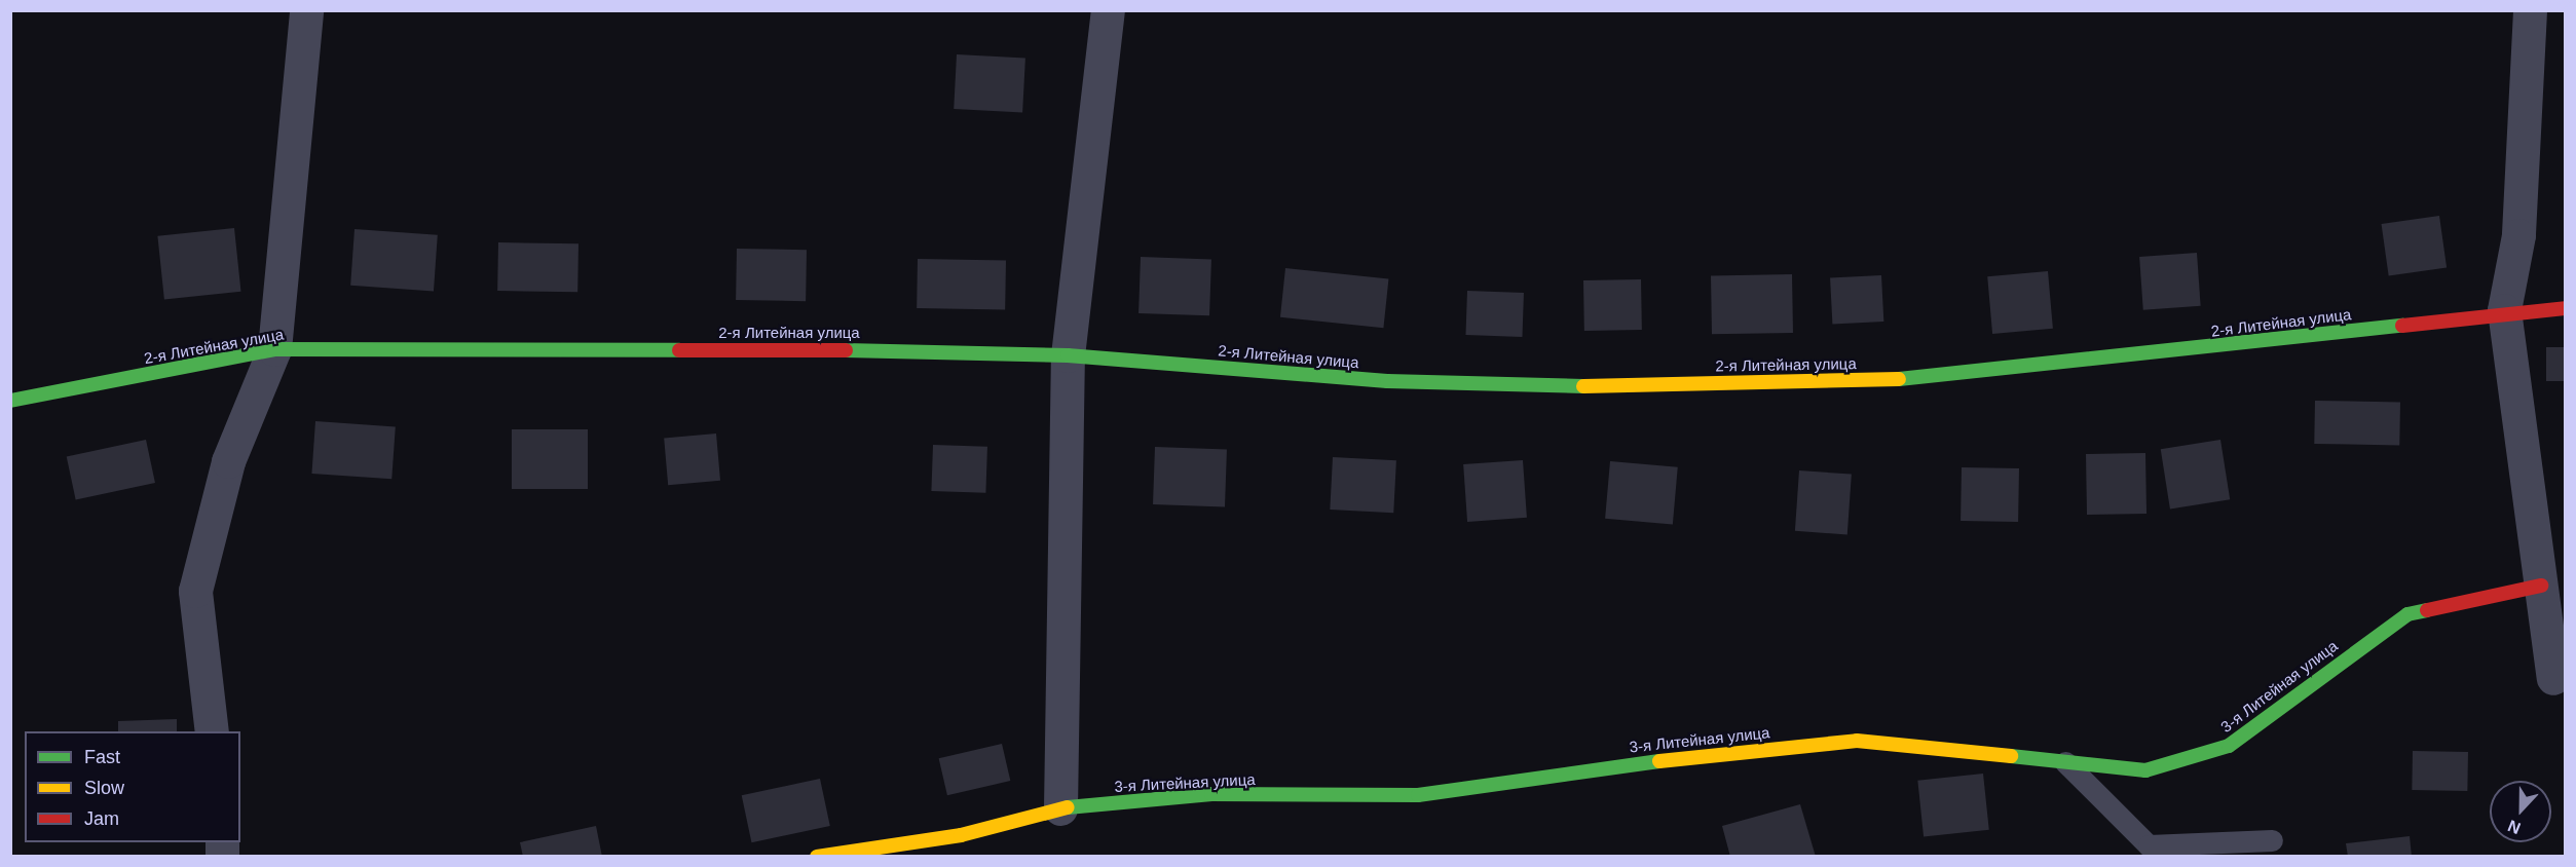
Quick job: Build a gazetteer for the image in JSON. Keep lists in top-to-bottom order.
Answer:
{
  "streets": {
    "street": ["2-я Литейная улица", "3-я Литейная улица"]
  },
  "legend": ["Fast", "Slow", "Jam"],
  "north": "bottom"
}
